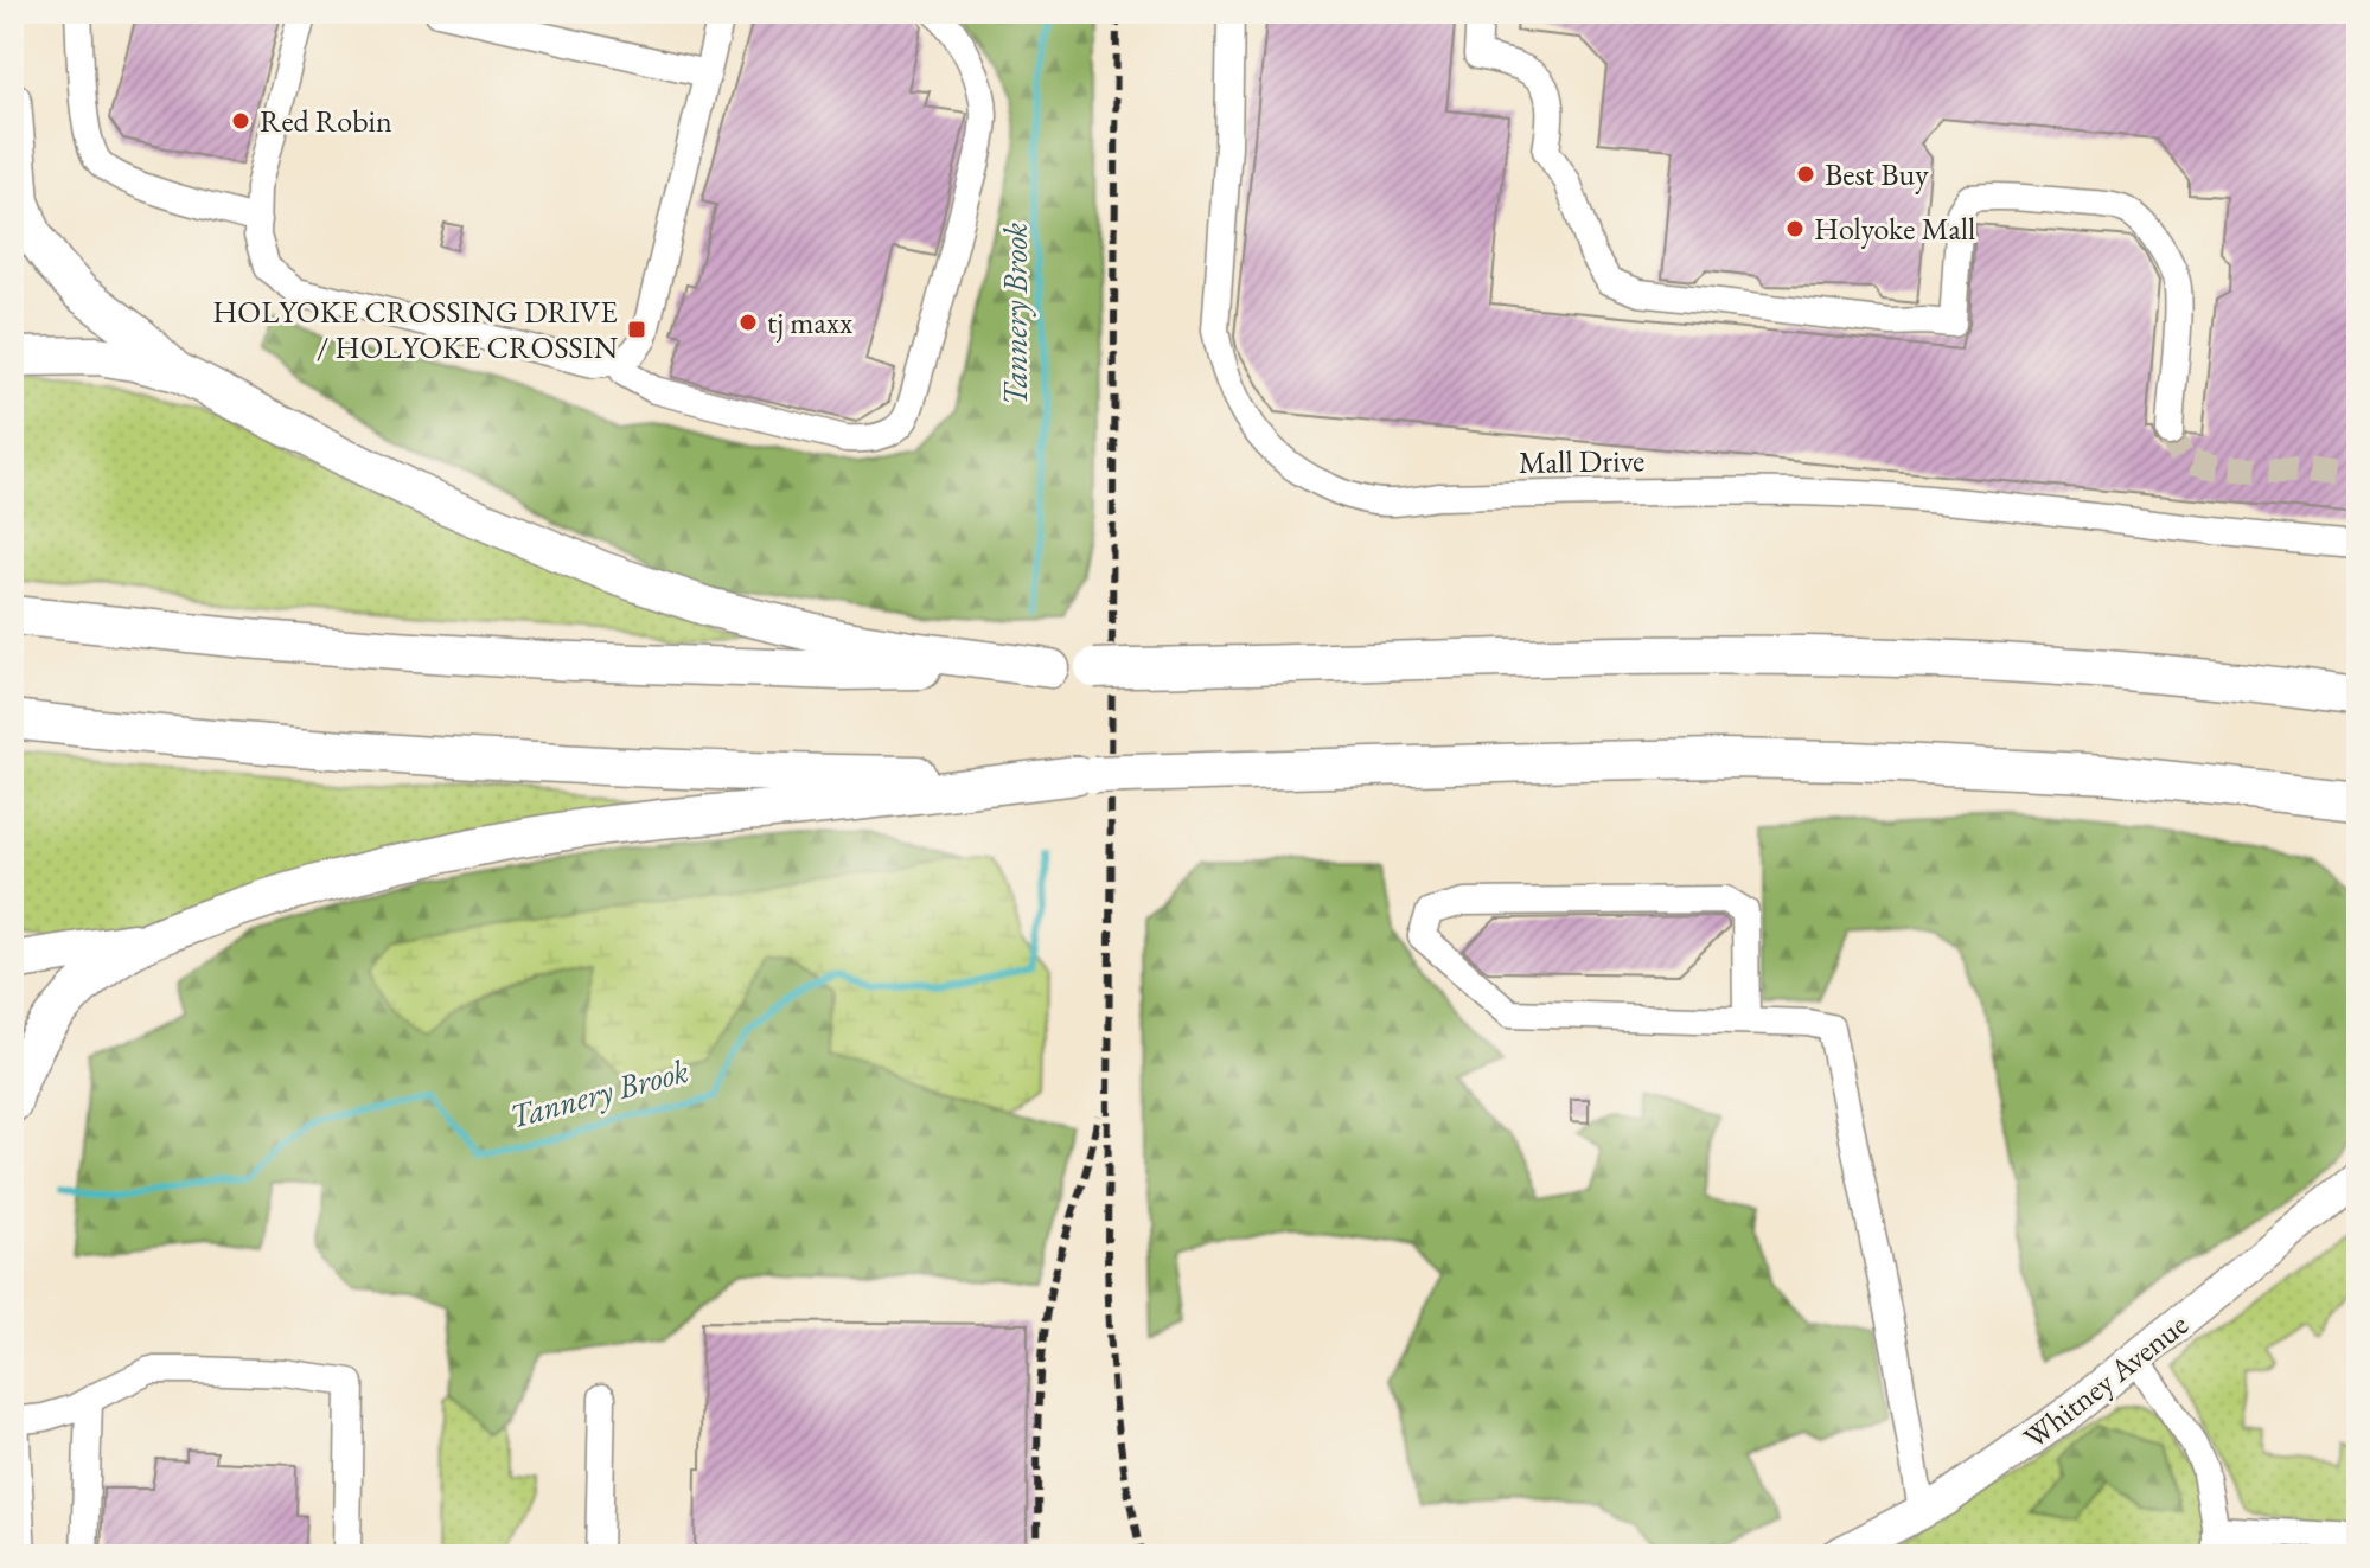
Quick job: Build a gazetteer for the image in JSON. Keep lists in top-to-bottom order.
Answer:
{
  "streets": {
    "main road": ["Whitney Avenue"],
    "street": ["Mall Drive"]
  },
  "water": ["Tannery Brook"],
  "places": {
    "other": [
      "Red Robin",
      "Best Buy",
      "Holyoke Mall",
      "tj maxx"
    ],
    "transit": ["HOLYOKE CROSSING DRIVE / HOLYOKE CROSSIN"]
  }
}
